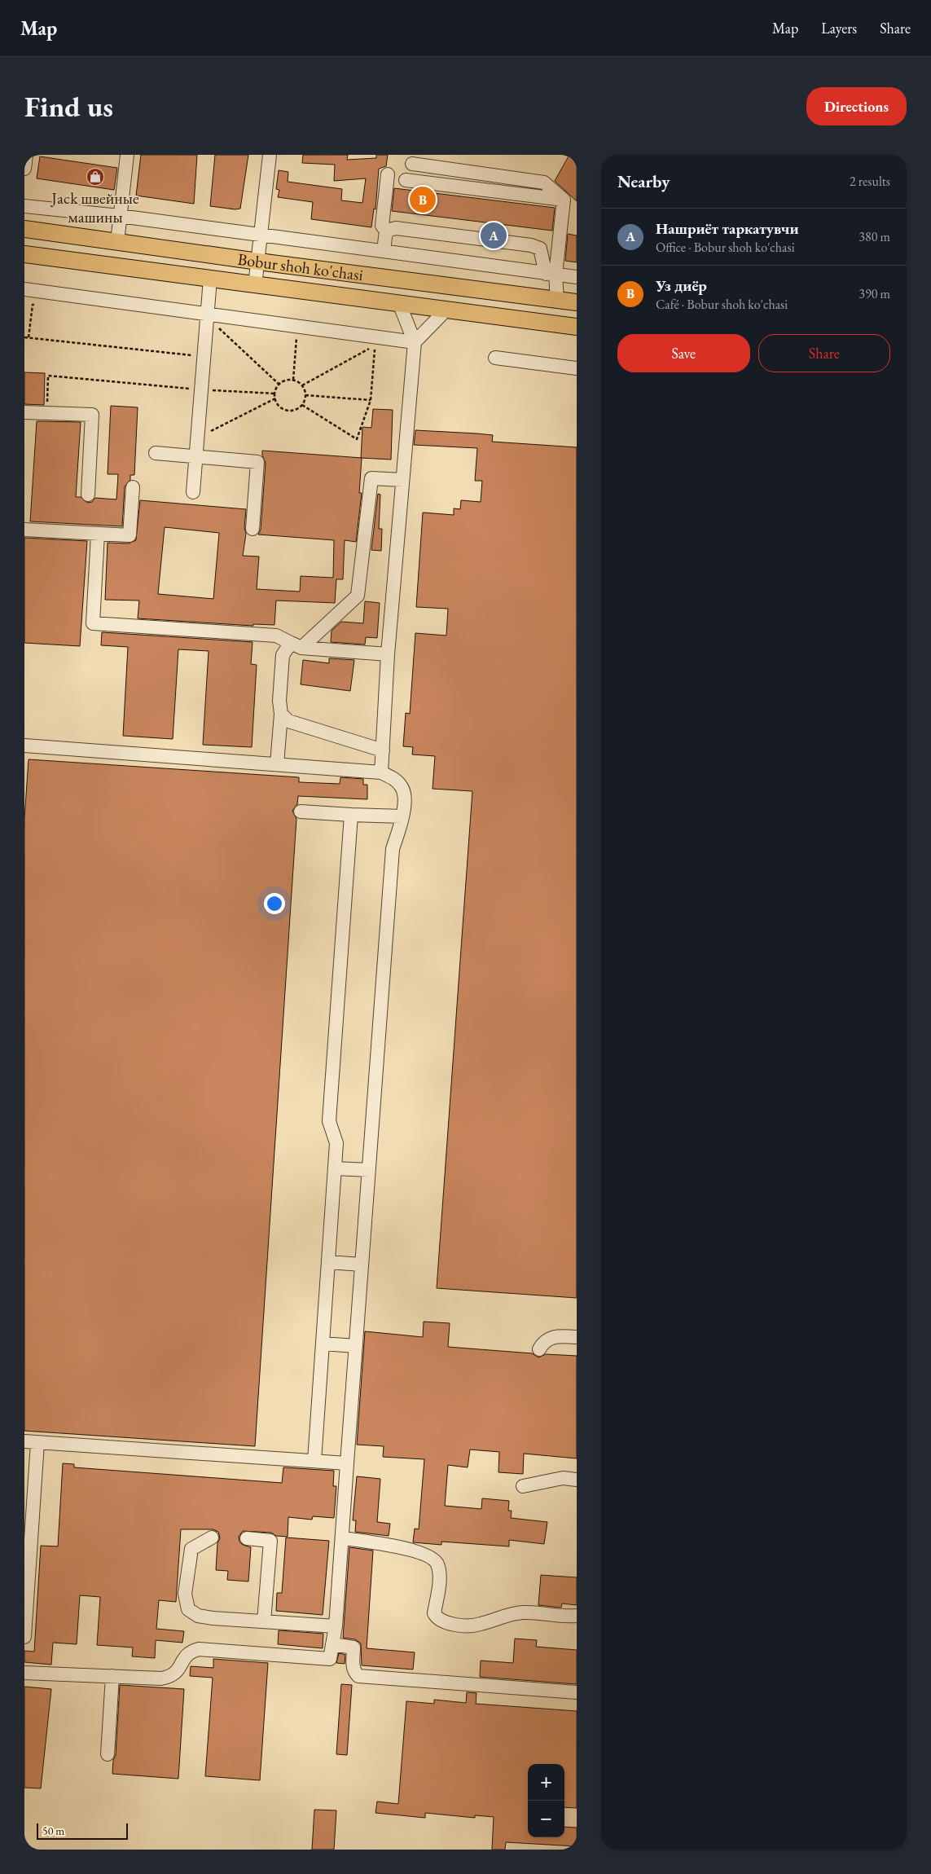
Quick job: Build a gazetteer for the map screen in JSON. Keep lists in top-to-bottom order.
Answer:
{
  "streets": {
    "main road": ["Bobur shoh ko'chasi"]
  },
  "places": {
    "shop": ["Jack швейные машины"]
  },
  "scale_bar": "50 m",
  "page": {
    "header": "Map",
    "nav": ["Map", "Layers", "Share"],
    "buttons": [
      "Directions",
      ["Save", "Share"]
    ],
    "title": "Find us",
    "heading": ["Nearby", "2 results"],
    "pins": ["B", "A"],
    "list": [
      {
        "mark": "A",
        "name": "Нашриёт таркатувчи",
        "note": "Office · Bobur shoh ko'chasi",
        "value": "380 m"
      },
      {
        "mark": "B",
        "name": "Уз диёр",
        "note": "Café · Bobur shoh ko'chasi",
        "value": "390 m"
      }
    ],
    "map_buttons": ["+", "−"],
    "scale": "50 m"
  }
}
